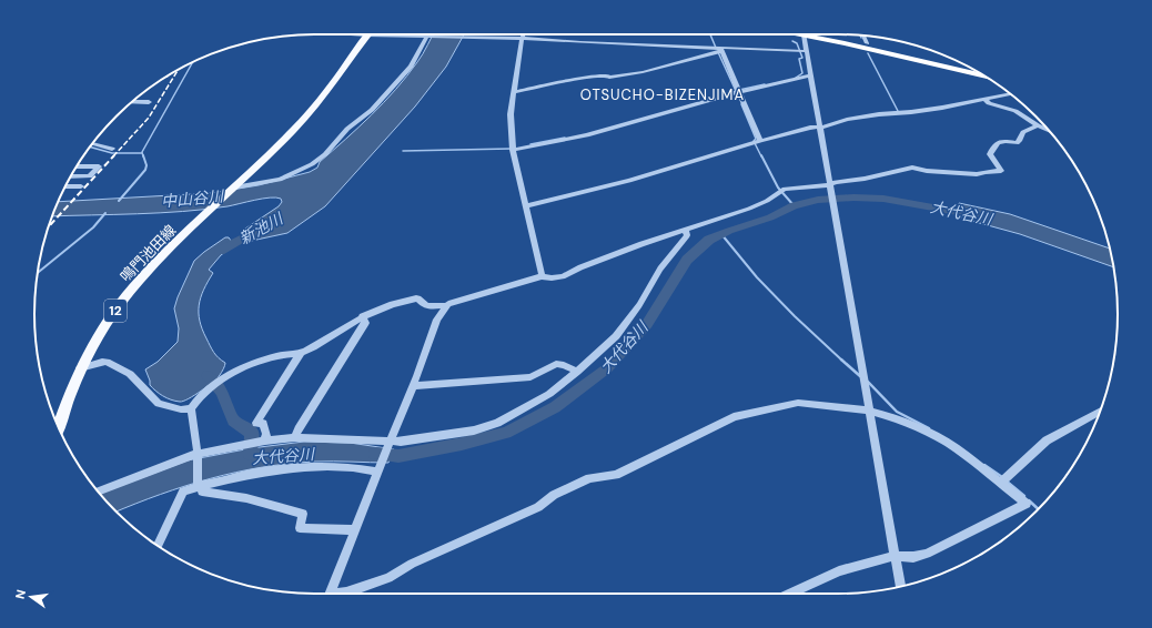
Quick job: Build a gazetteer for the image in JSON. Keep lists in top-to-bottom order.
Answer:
{
  "streets": {
    "main road": ["鳴門池田線", "12"]
  },
  "districts": ["OTSUCHO-BIZENJIMA"],
  "water": ["中山谷川", "大代谷川", "新池川"],
  "north": "left"
}
